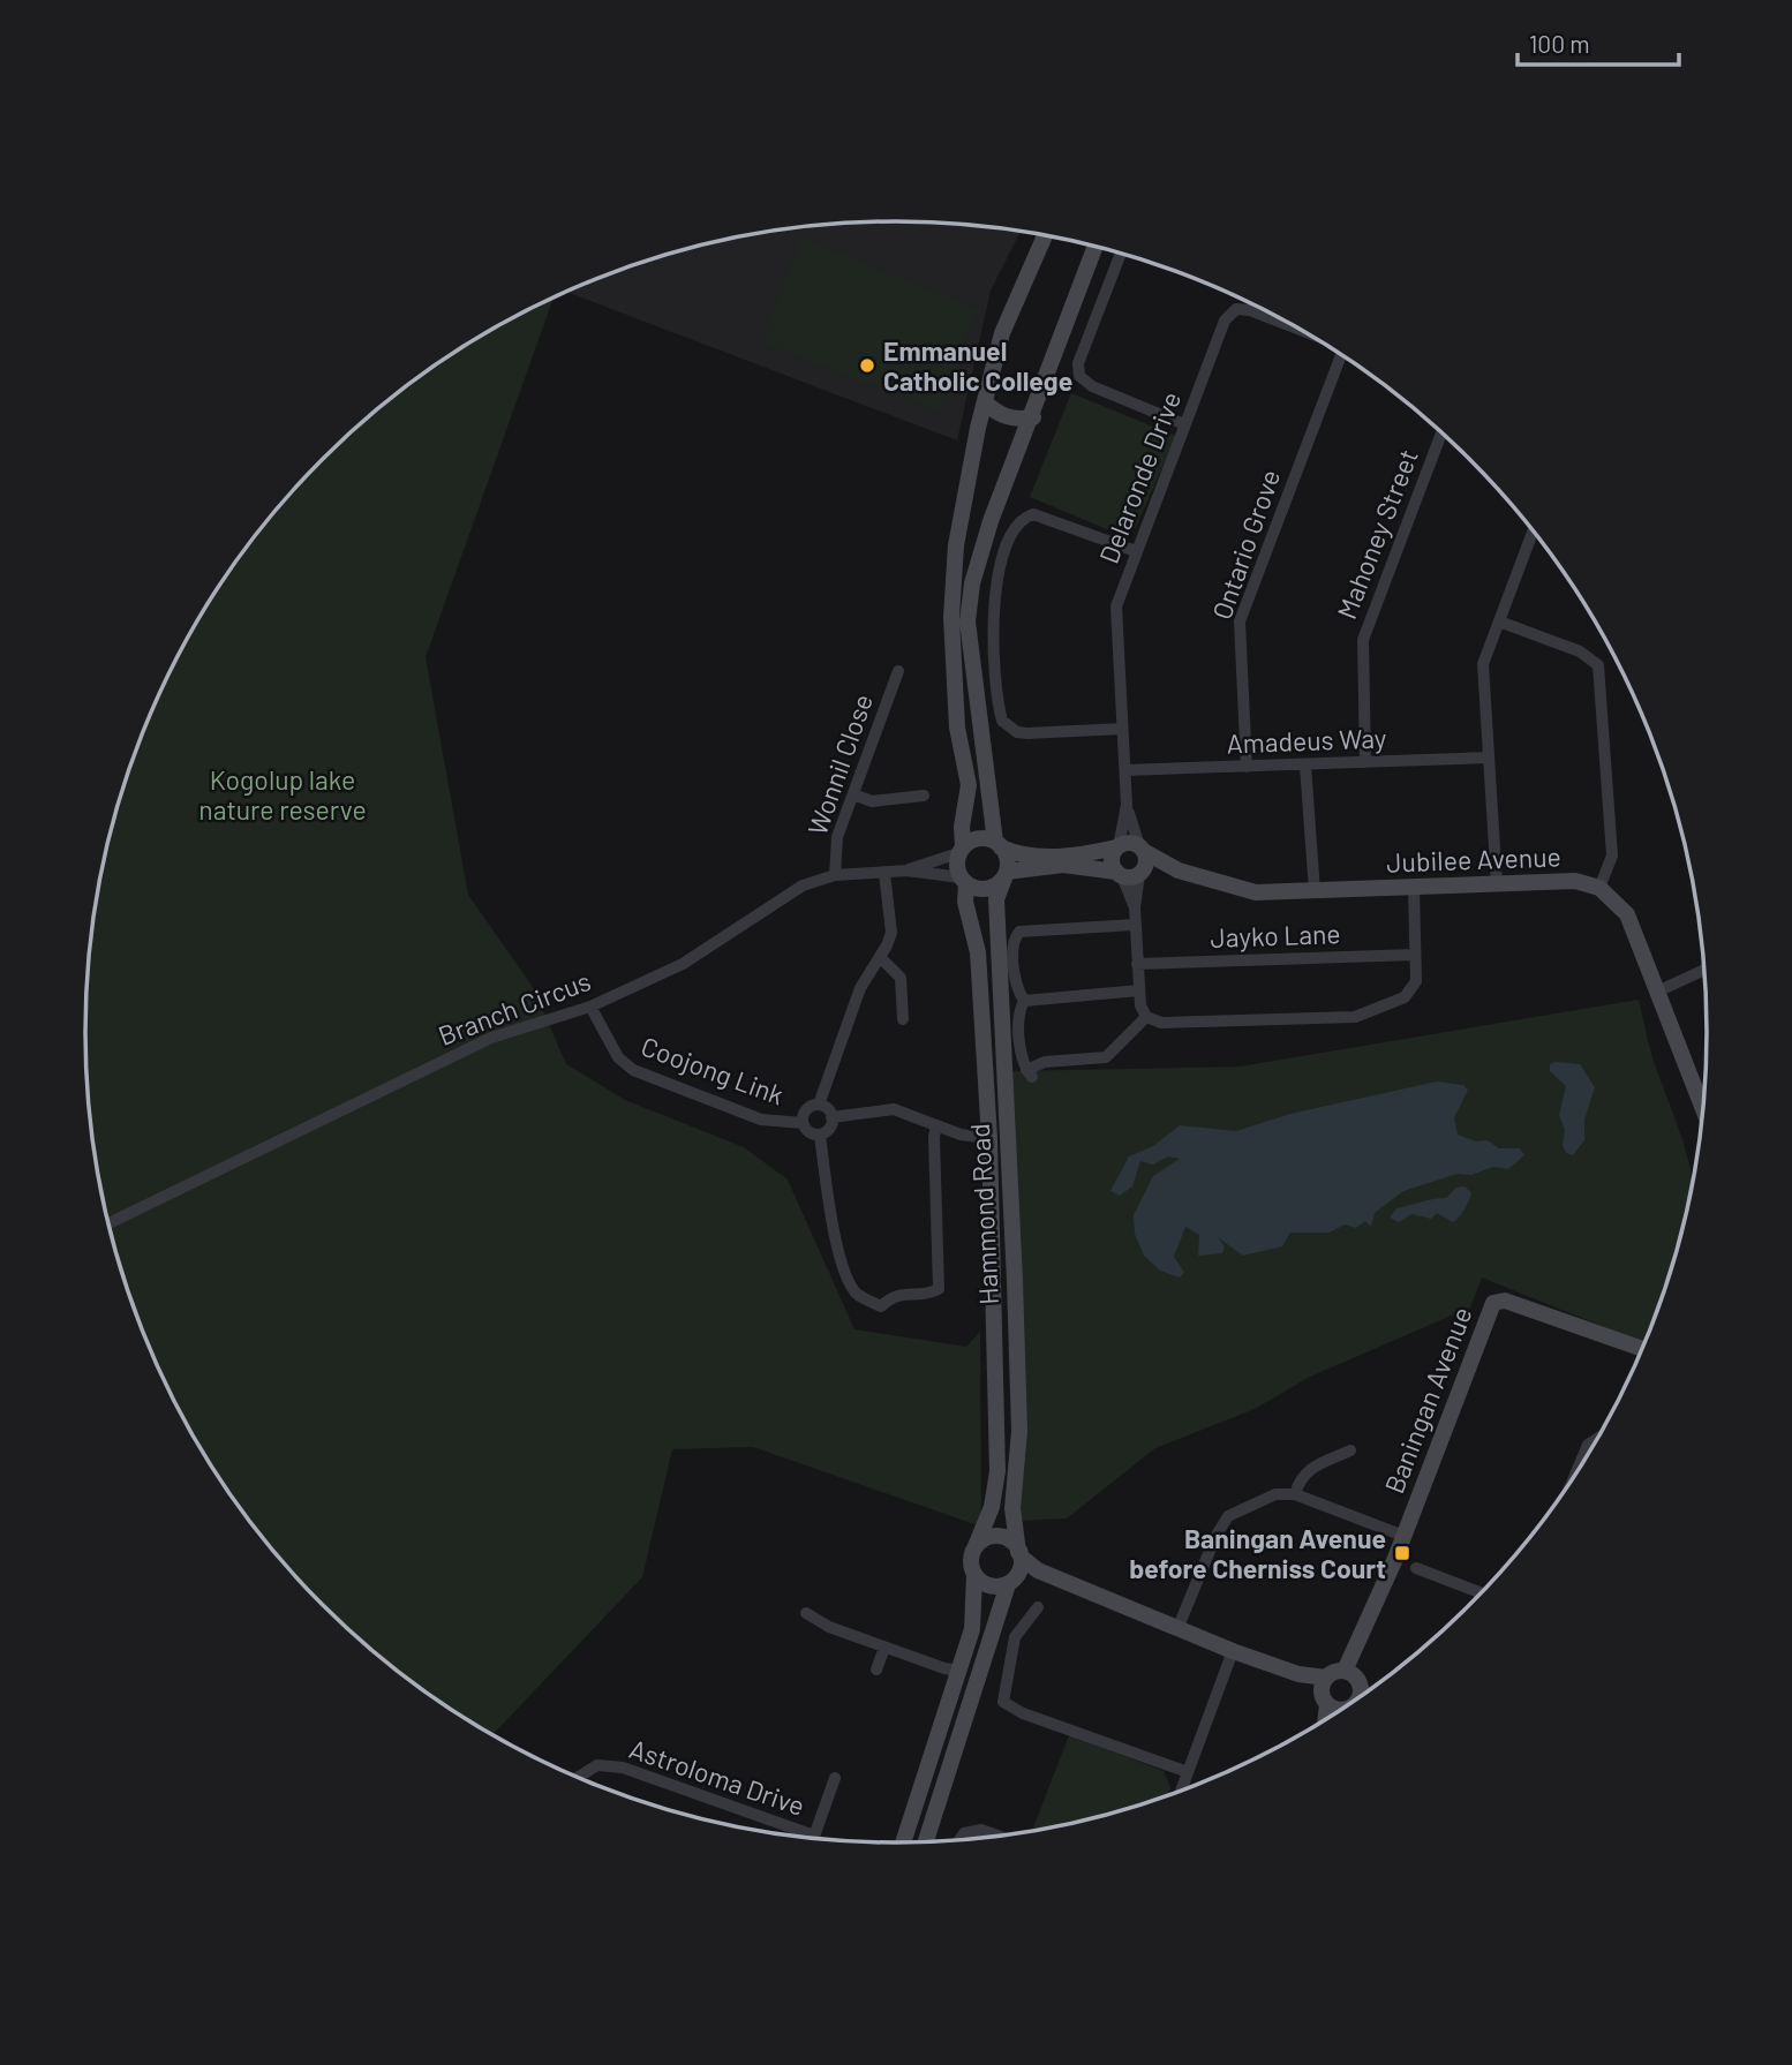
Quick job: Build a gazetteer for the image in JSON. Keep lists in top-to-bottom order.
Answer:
{
  "streets": {
    "main road": ["Jubilee Avenue", "Hammond Road", "Baningan Avenue"],
    "street": [
      "Delaronde Drive",
      "Mahoney Street",
      "Ontario Grove",
      "Amadeus Way",
      "Wonnil Close",
      "Jayko Lane",
      "Branch Circus",
      "Coojong Link",
      "Astroloma Drive"
    ]
  },
  "crossings": [
    ["Delaronde Drive", "Amadeus Way"],
    ["Delaronde Drive", "Jubilee Avenue"],
    ["Mahoney Street", "Amadeus Way"],
    ["Ontario Grove", "Amadeus Way"],
    ["Wonnil Close", "Branch Circus"],
    ["Jubilee Avenue", "Branch Circus"],
    ["Jubilee Avenue", "Hammond Road"],
    ["Branch Circus", "Coojong Link"],
    ["Branch Circus", "Hammond Road"]
  ],
  "parks": ["Kogolup lake nature reserve"],
  "places": {
    "other": ["Emmanuel Catholic College"],
    "transit": ["Baningan Avenue before Cherniss Court"]
  },
  "scale_bar": "100 m"
}
